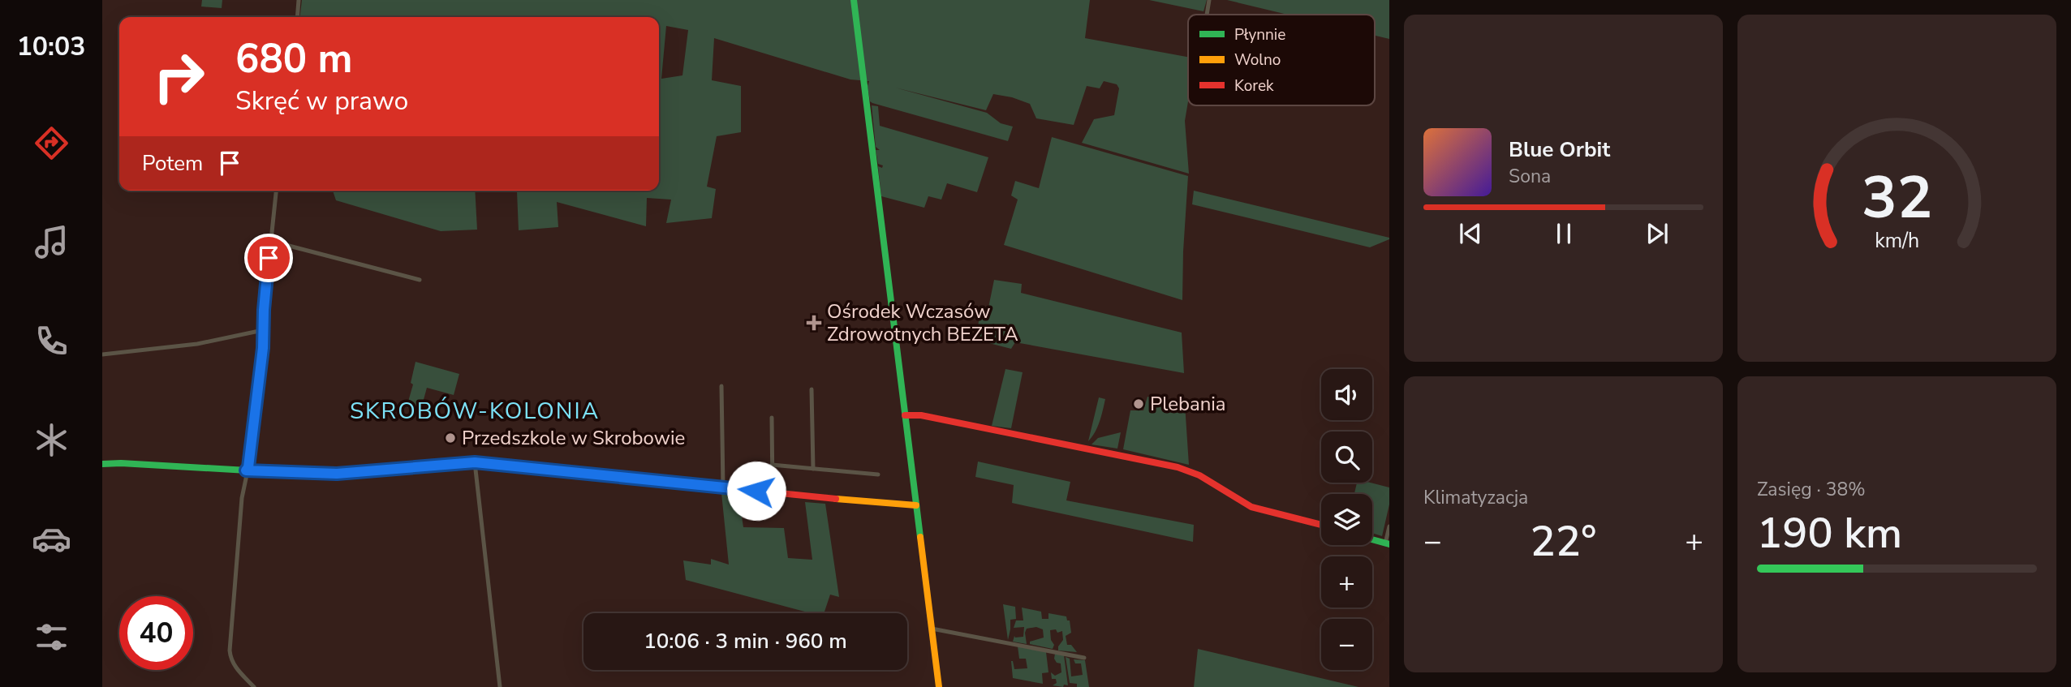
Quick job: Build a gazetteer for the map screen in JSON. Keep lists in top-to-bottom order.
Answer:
{
  "districts": ["SKROBÓW-KOLONIA"],
  "places": {
    "health": ["Ośrodek Wczasów Zdrowotnych BEZETA"],
    "other": ["Plebania", "Przedszkole w Skrobowie"]
  },
  "legend": ["Płynnie", "Wolno", "Korek"],
  "page": {
    "tabs": "10:03",
    "turn": ["680 m", "Skręć w prawo"],
    "song": ["Blue Orbit", "Sona"],
    "then": "Potem",
    "map_buttons": ["+", "−"],
    "tile": [
      "Klimatyzacja",
      ["Zasięg · 38%", "190 km"]
    ],
    "heat": ["−", "22°", "+"],
    "limit": "40",
    "trip": "10:06 · 3 min · 960 m",
    "gauge": ["32", "km/h"]
  }
}
